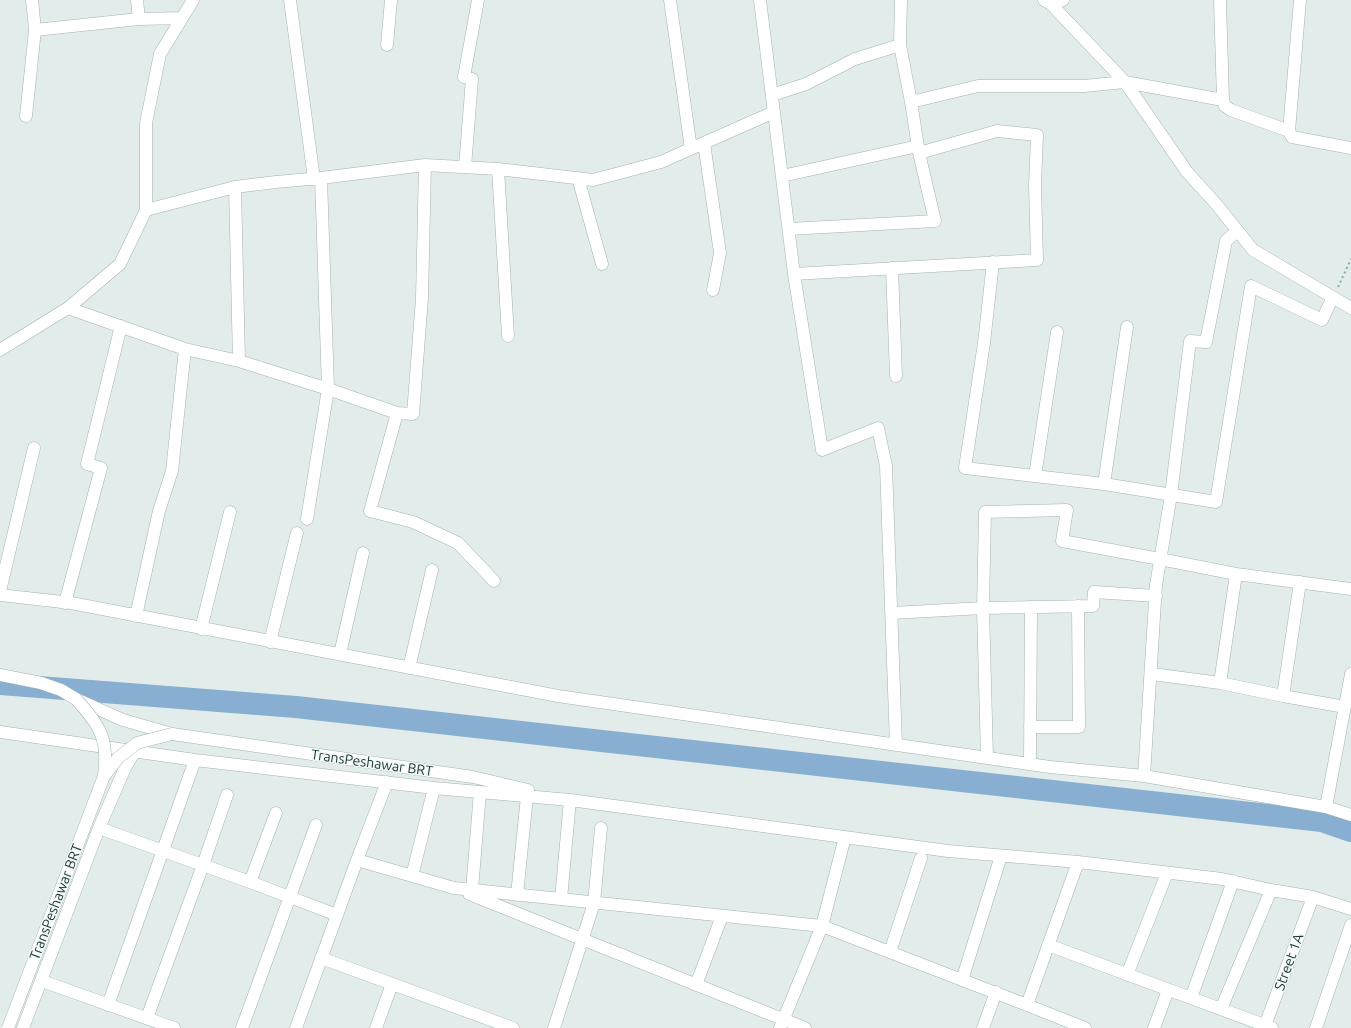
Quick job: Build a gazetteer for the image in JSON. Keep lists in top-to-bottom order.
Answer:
{
  "streets": {
    "street": ["TransPeshawar BRT", "Street 1A"]
  }
}
